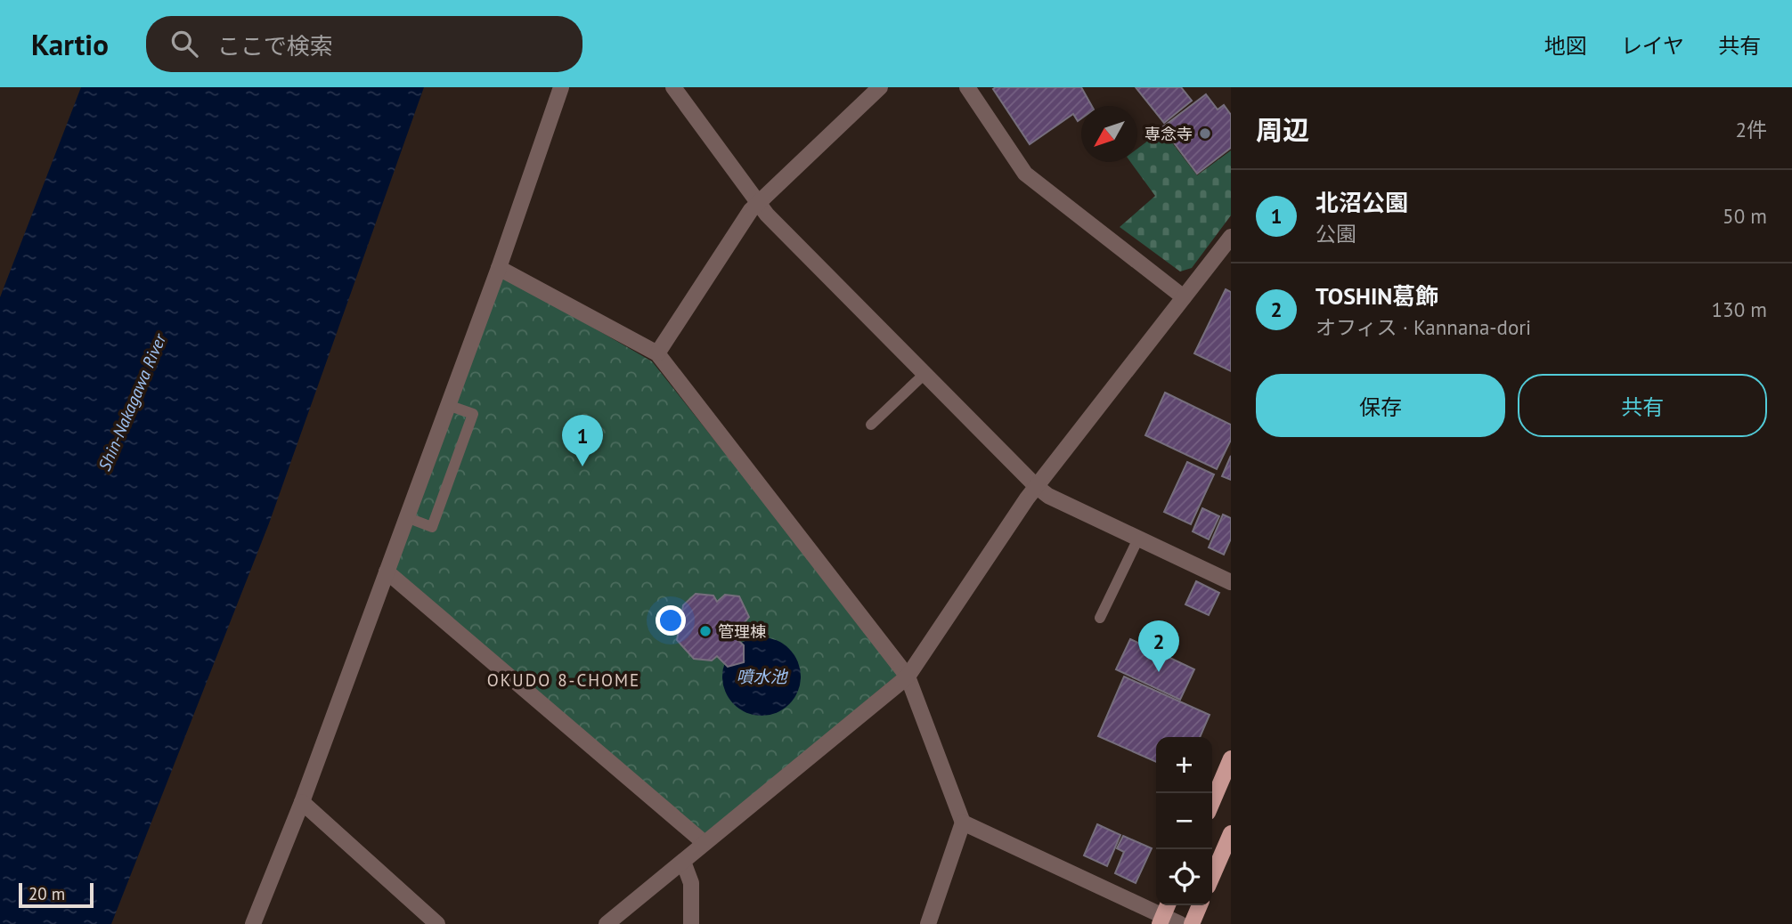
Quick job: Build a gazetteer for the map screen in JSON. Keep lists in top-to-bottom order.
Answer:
{
  "districts": ["OKUDO 8-CHOME"],
  "water": ["Shin-Nakagawa River", "噴水池"],
  "places": ["専念寺", "管理棟"],
  "scale_bar": "20 m",
  "north": "bottom left",
  "page": {
    "header": "Kartio",
    "search": "ここで検索",
    "nav": ["地図", "レイヤ", "共有"],
    "heading": ["周辺", "2件"],
    "list": [
      {
        "mark": "1",
        "name": "北沼公園",
        "note": "公園",
        "value": "50 m"
      },
      {
        "mark": "2",
        "name": "TOSHIN葛飾",
        "note": "オフィス · Kannana-dori",
        "value": "130 m"
      }
    ],
    "buttons": ["保存", "共有"],
    "pins": ["1", "2"],
    "map_buttons": ["+", "−"],
    "scale": "20 m"
  }
}
